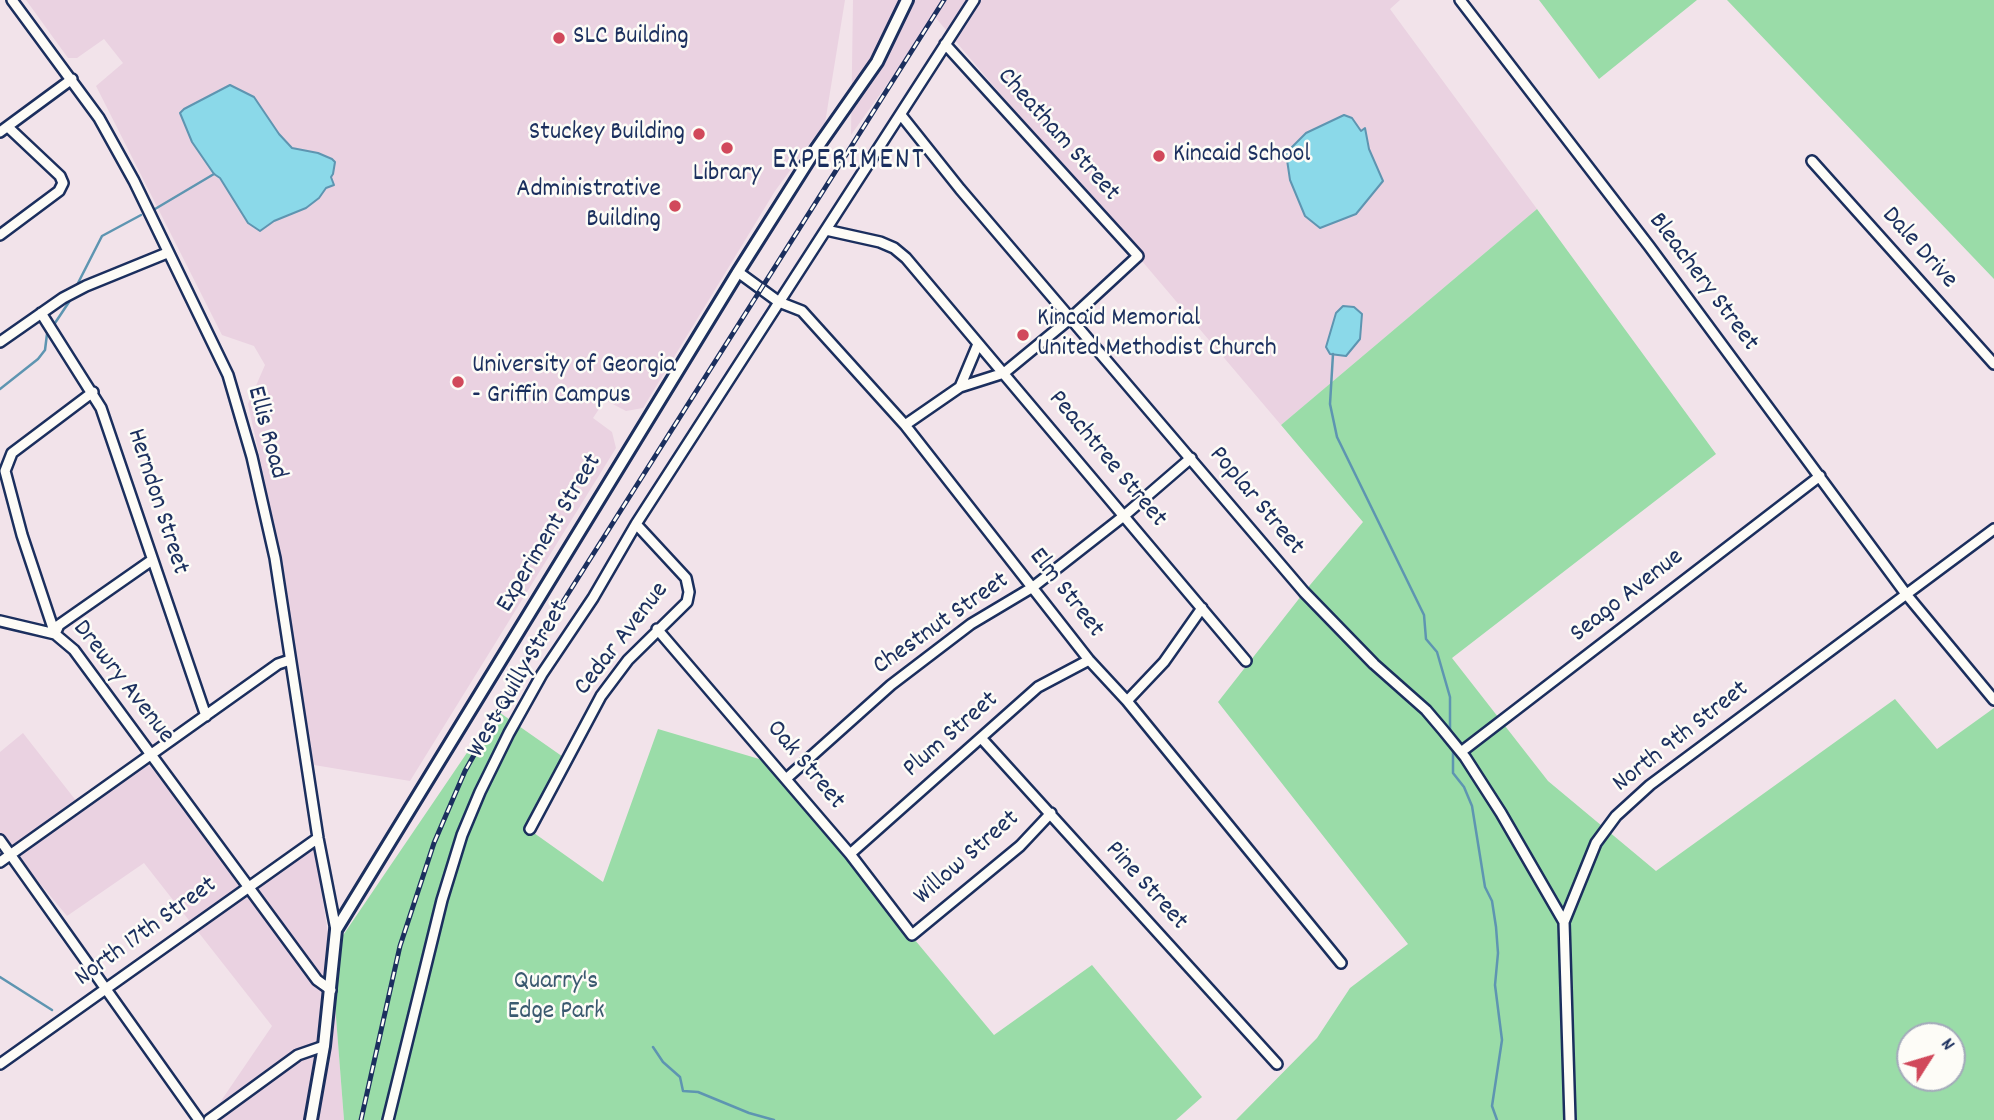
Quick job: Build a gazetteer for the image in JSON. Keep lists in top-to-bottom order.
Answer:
{
  "streets": {
    "main road": ["Experiment Street"],
    "street": [
      "Cheatham Street",
      "Dale Drive",
      "Bleachery Street",
      "Ellis Road",
      "Peachtree Street",
      "Herndon Street",
      "Poplar Street",
      "Elm Street",
      "Seago Avenue",
      "Chestnut Street",
      "Cedar Avenue",
      "West Quilly Street",
      "Drewry Avenue",
      "Plum Street",
      "North 9th Street",
      "Oak Street",
      "Willow Street",
      "Pine Street",
      "North 17th Street"
    ]
  },
  "crossings": [
    ["Cheatham Street", "Poplar Street"],
    ["Cheatham Street", "West Quilly Street"],
    ["Bleachery Street", "Seago Avenue"],
    ["Bleachery Street", "North 9th Street"],
    ["Ellis Road", "Experiment Street"],
    ["Ellis Road", "North 17th Street"],
    ["Peachtree Street", "Chestnut Street"],
    ["Peachtree Street", "West Quilly Street"],
    ["Herndon Street", "Drewry Avenue"],
    ["Poplar Street", "Seago Avenue"],
    ["Poplar Street", "Chestnut Street"],
    ["Poplar Street", "West Quilly Street"],
    ["Poplar Street", "North 9th Street"],
    ["Experiment Street", "Elm Street"],
    ["Experiment Street", "Drewry Avenue"],
    ["Elm Street", "Chestnut Street"],
    ["Elm Street", "West Quilly Street"],
    ["Elm Street", "Plum Street"],
    ["Chestnut Street", "Oak Street"],
    ["Cedar Avenue", "West Quilly Street"],
    ["Cedar Avenue", "Oak Street"],
    ["Drewry Avenue", "North 17th Street"],
    ["Plum Street", "Oak Street"],
    ["Plum Street", "Pine Street"],
    ["Oak Street", "Willow Street"],
    ["Willow Street", "Pine Street"]
  ],
  "districts": ["EXPERIMENT"],
  "parks": ["Quarry's Edge Park"],
  "places": [
    "SLC Building",
    "Stuckey Building",
    "Library",
    "Kincaid School",
    "Administrative Building",
    "Kincaid Memorial United Methodist Church",
    "University of Georgia - Griffin Campus"
  ],
  "north": "top right"
}
